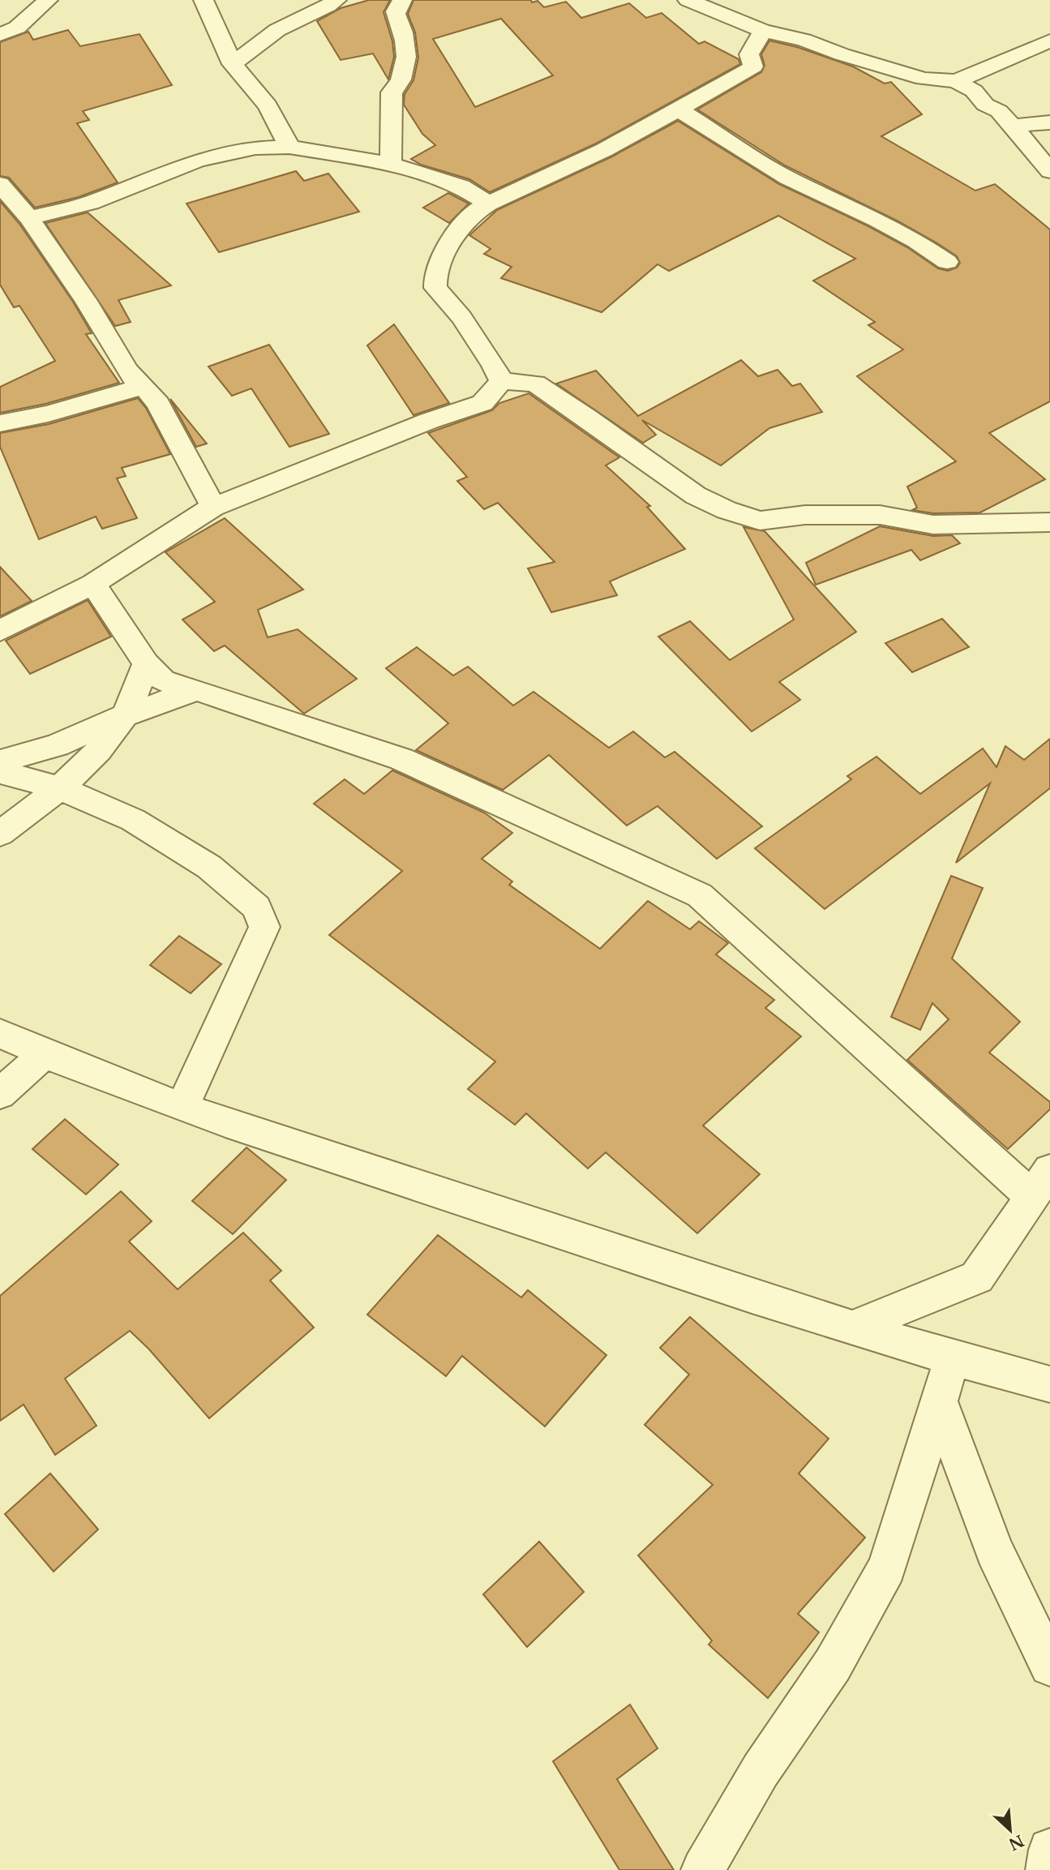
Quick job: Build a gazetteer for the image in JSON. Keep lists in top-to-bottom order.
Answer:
{
  "north": "bottom right"
}
